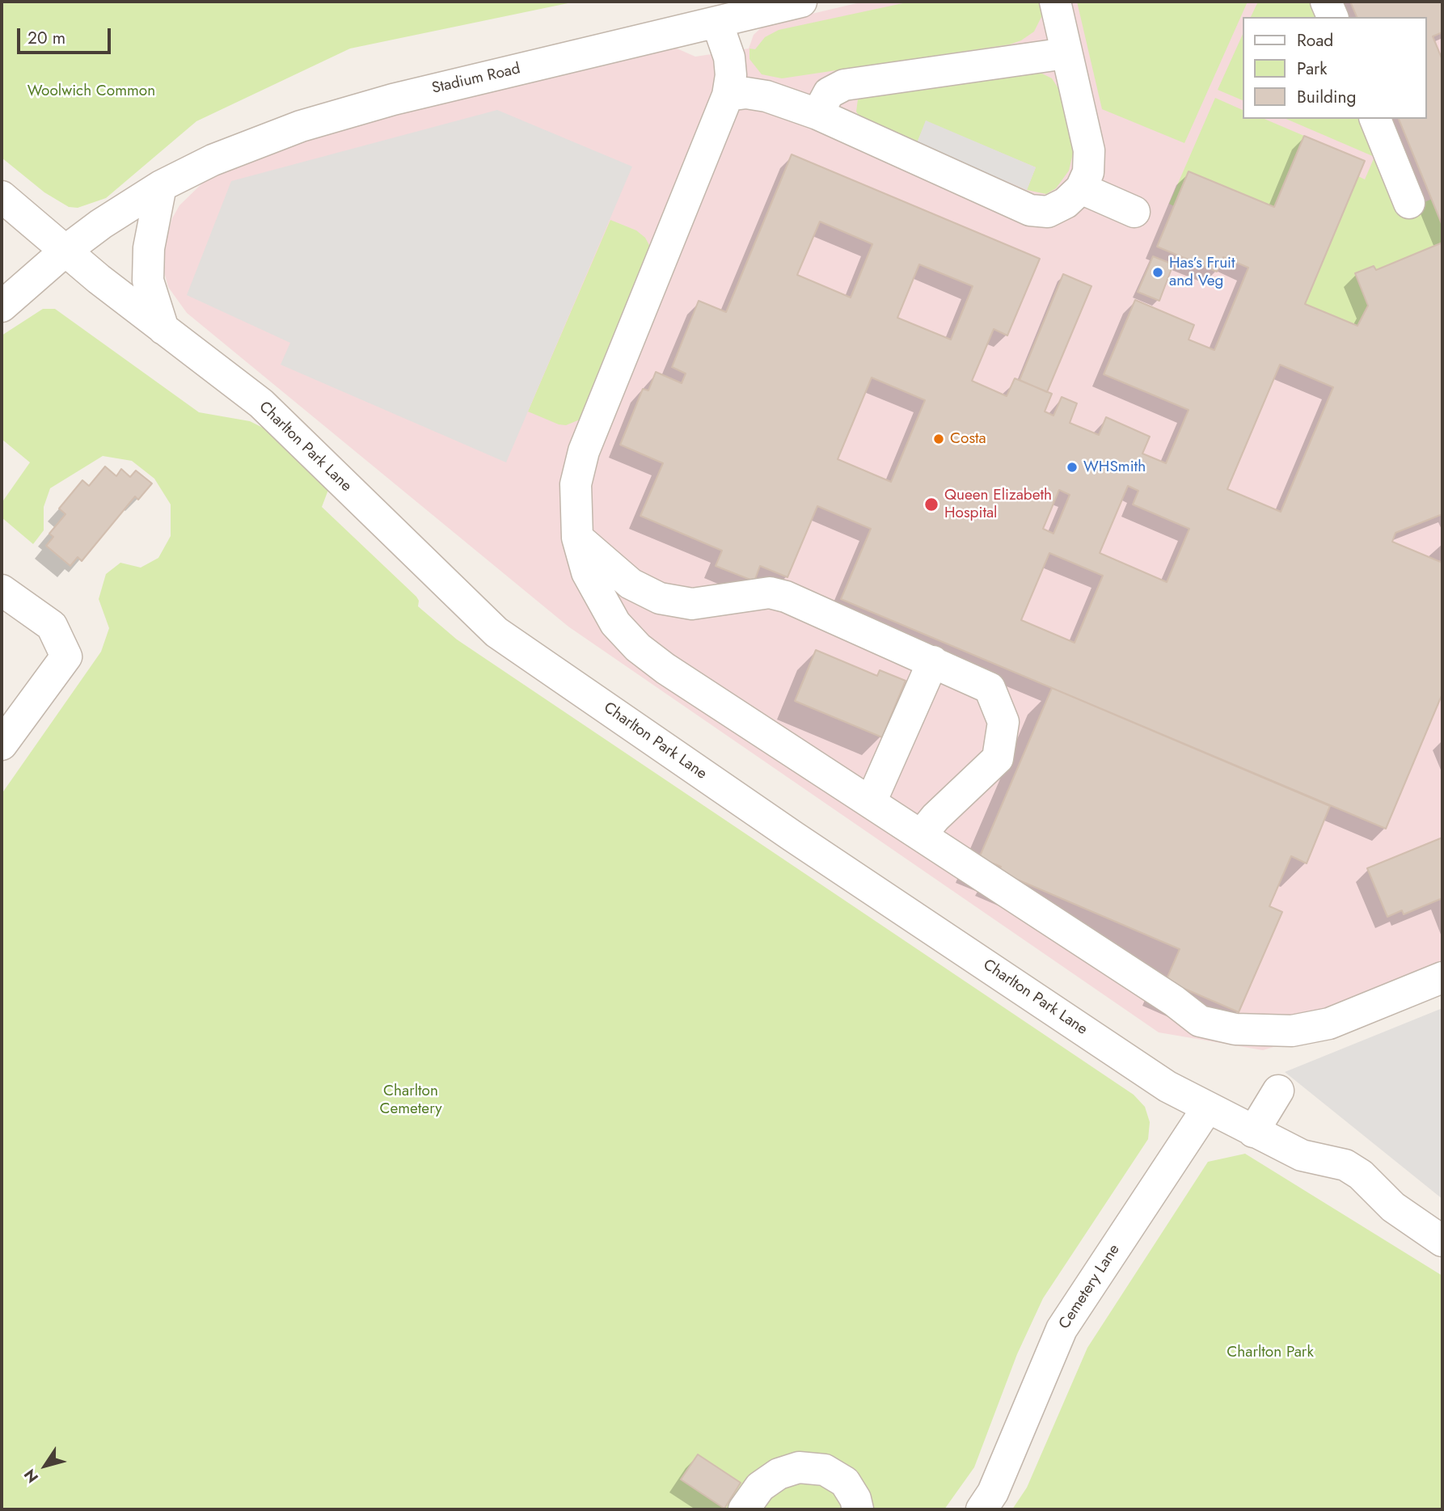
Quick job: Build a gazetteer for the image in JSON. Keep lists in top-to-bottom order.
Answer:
{
  "streets": {
    "street": ["Stadium Road", "Charlton Park Lane", "Cemetery Lane"]
  },
  "crossings": [
    ["Stadium Road", "Charlton Park Lane"],
    ["Charlton Park Lane", "Cemetery Lane"]
  ],
  "parks": ["Woolwich Common", "Charlton Cemetery", "Charlton Park"],
  "places": [
    "Has’s Fruit and Veg",
    "Costa",
    "WHSmith",
    "Queen Elizabeth Hospital"
  ],
  "legend": ["Road", "Park", "Building"],
  "scale_bar": "20 m",
  "north": "bottom left"
}
